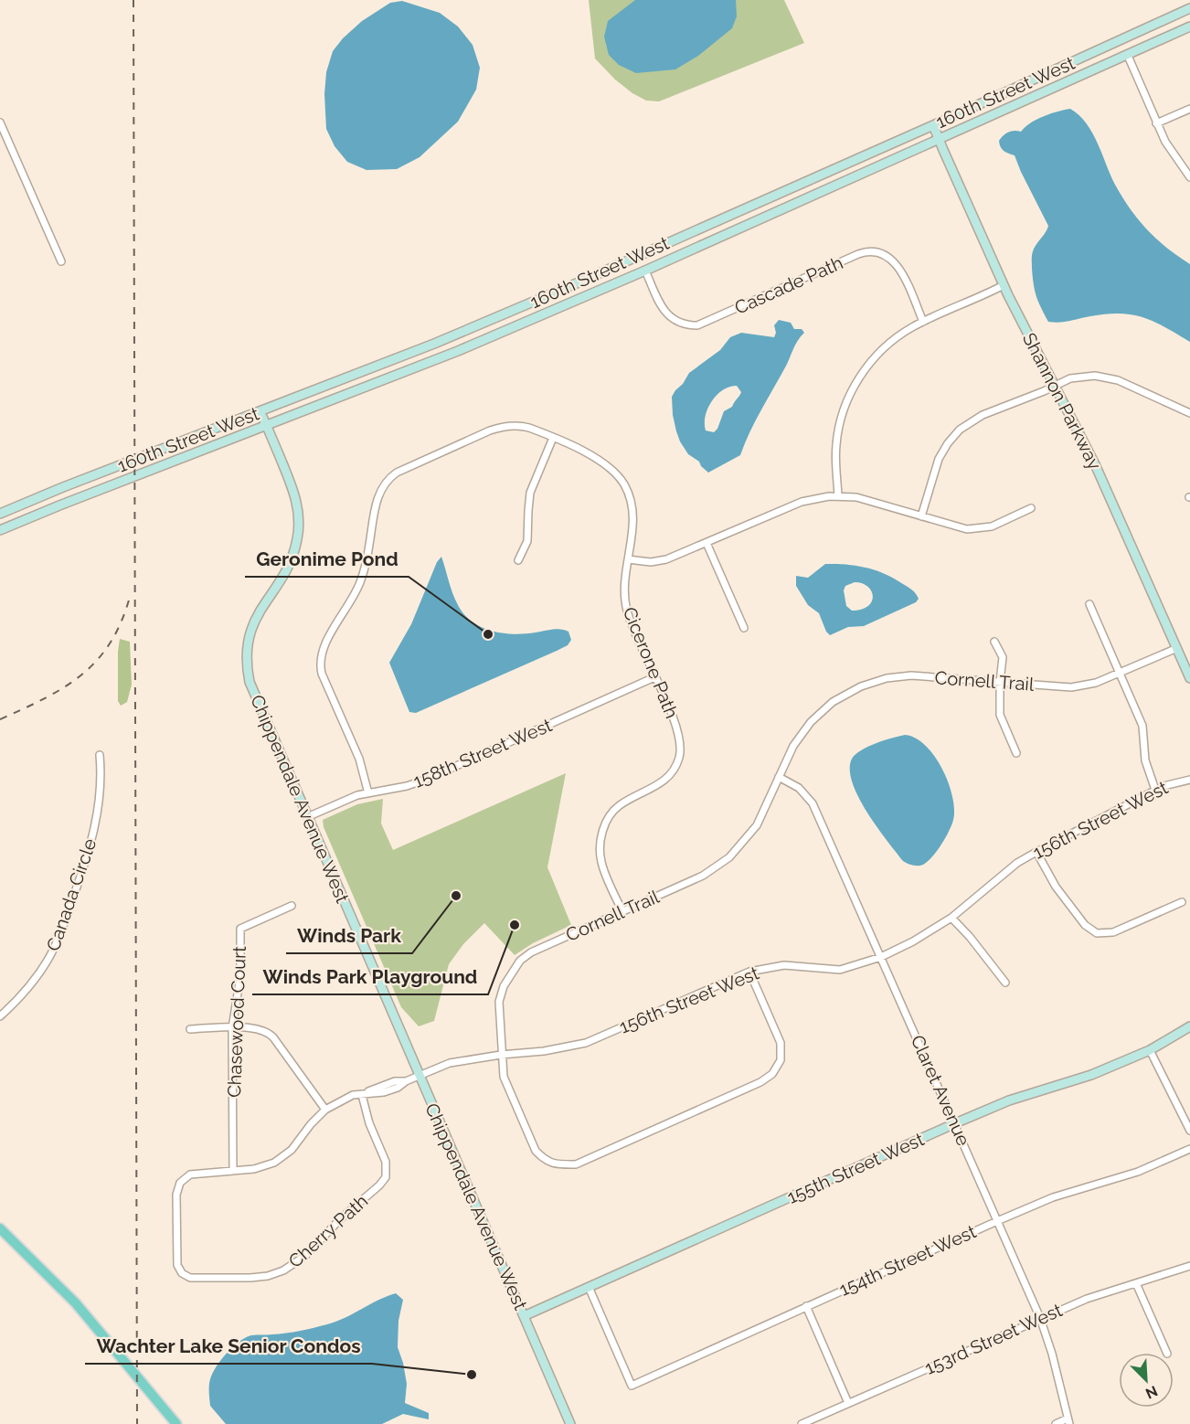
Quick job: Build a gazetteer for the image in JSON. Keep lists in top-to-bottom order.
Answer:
{
  "streets": {
    "main road": [
      "160th Street West",
      "Shannon Parkway",
      "Chippendale Avenue West",
      "155th Street West"
    ],
    "street": [
      "Cascade Path",
      "Cicerone Path",
      "Cornell Trail",
      "158th Street West",
      "156th Street West",
      "Canada Circle",
      "Chasewood Court",
      "Claret Avenue",
      "Cherry Path",
      "154th Street West",
      "153rd Street West"
    ]
  },
  "crossings": [
    ["160th Street West", "Cascade Path"],
    ["160th Street West", "Shannon Parkway"],
    ["160th Street West", "Chippendale Avenue West"],
    ["Shannon Parkway", "Cornell Trail"],
    ["Cicerone Path", "Cornell Trail"],
    ["Cicerone Path", "158th Street West"],
    ["Cornell Trail", "156th Street West"],
    ["Cornell Trail", "Claret Avenue"],
    ["158th Street West", "Chippendale Avenue West"],
    ["Chippendale Avenue West", "156th Street West"],
    ["Chippendale Avenue West", "155th Street West"],
    ["156th Street West", "Chasewood Court"],
    ["156th Street West", "Claret Avenue"],
    ["156th Street West", "Cherry Path"],
    ["Claret Avenue", "155th Street West"],
    ["Claret Avenue", "154th Street West"],
    ["Claret Avenue", "153rd Street West"],
    ["155th Street West", "154th Street West"]
  ],
  "places": [
    "Geronime Pond",
    "Winds Park",
    "Winds Park Playground",
    "Wachter Lake Senior Condos"
  ],
  "north": "bottom right"
}
